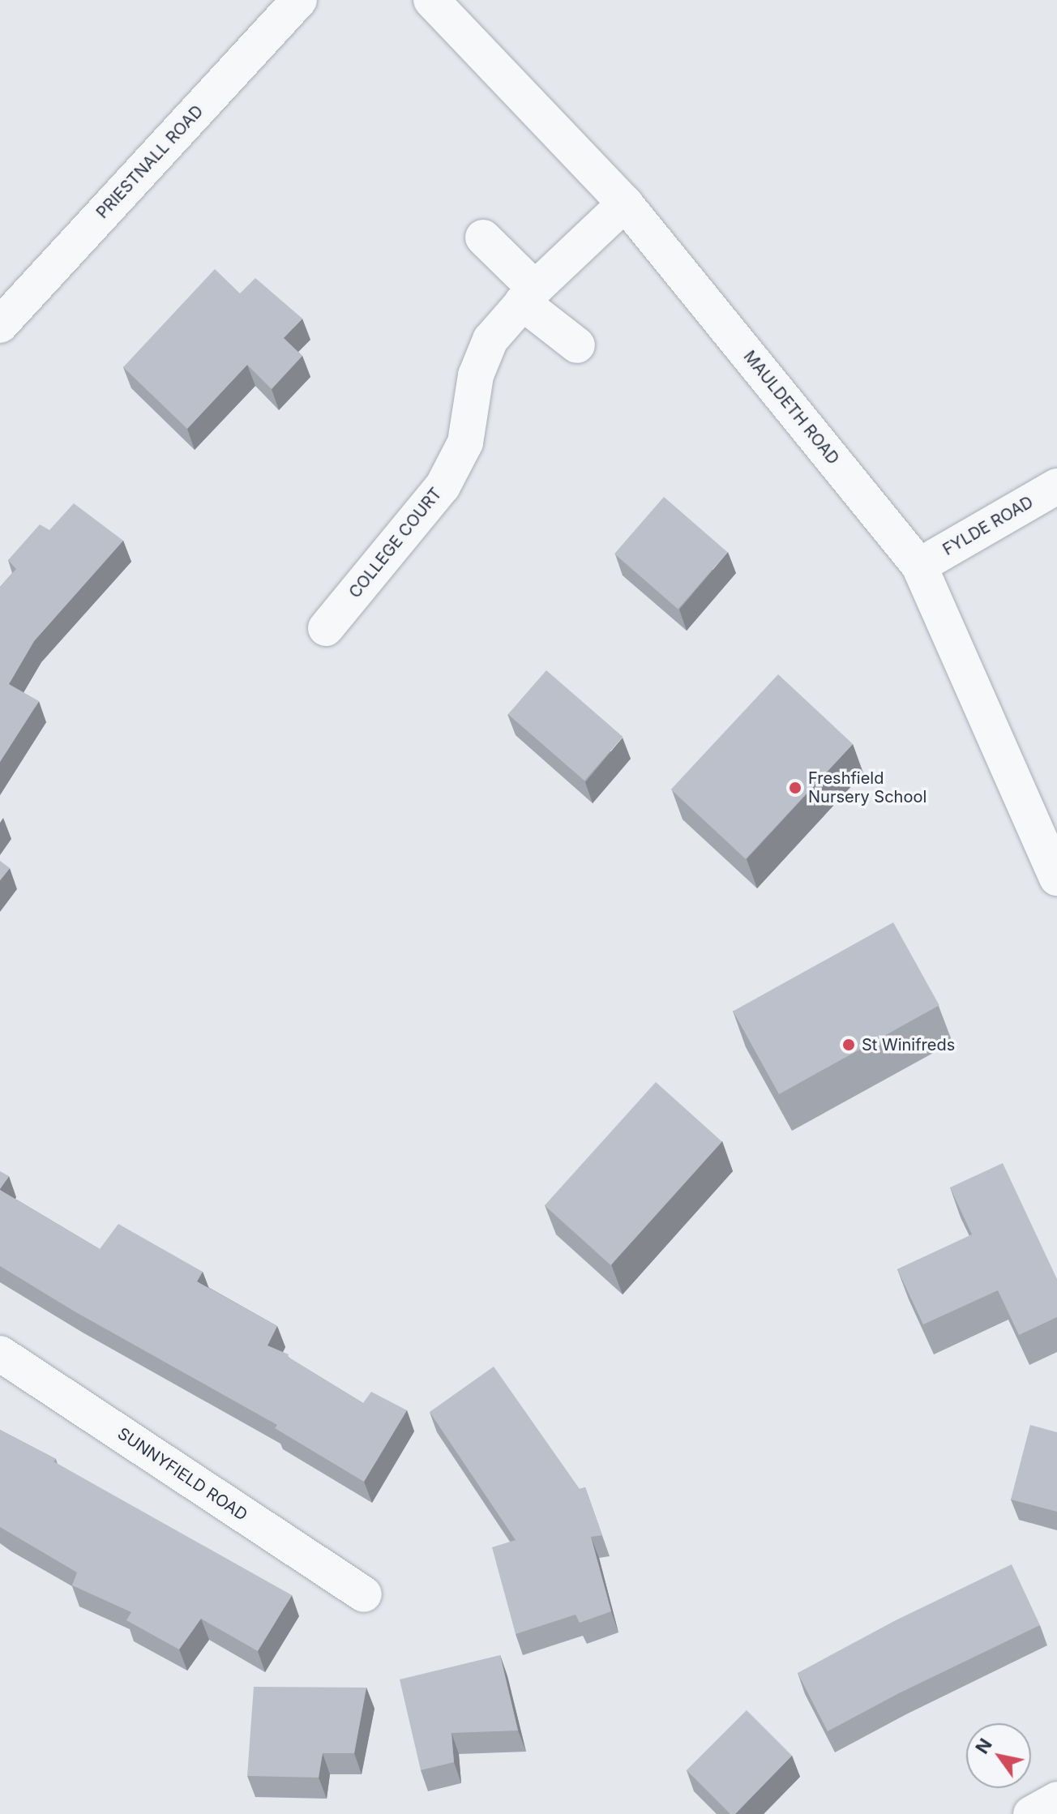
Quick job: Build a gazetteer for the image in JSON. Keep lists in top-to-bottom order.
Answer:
{
  "streets": {
    "street": [
      "PRIESTNALL ROAD",
      "MAULDETH ROAD",
      "FYLDE ROAD",
      "COLLEGE COURT",
      "SUNNYFIELD ROAD"
    ]
  },
  "crossings": [
    ["MAULDETH ROAD", "FYLDE ROAD"],
    ["MAULDETH ROAD", "COLLEGE COURT"]
  ],
  "places": ["Freshfield Nursery School", "St Winifreds"],
  "north": "top left"
}
